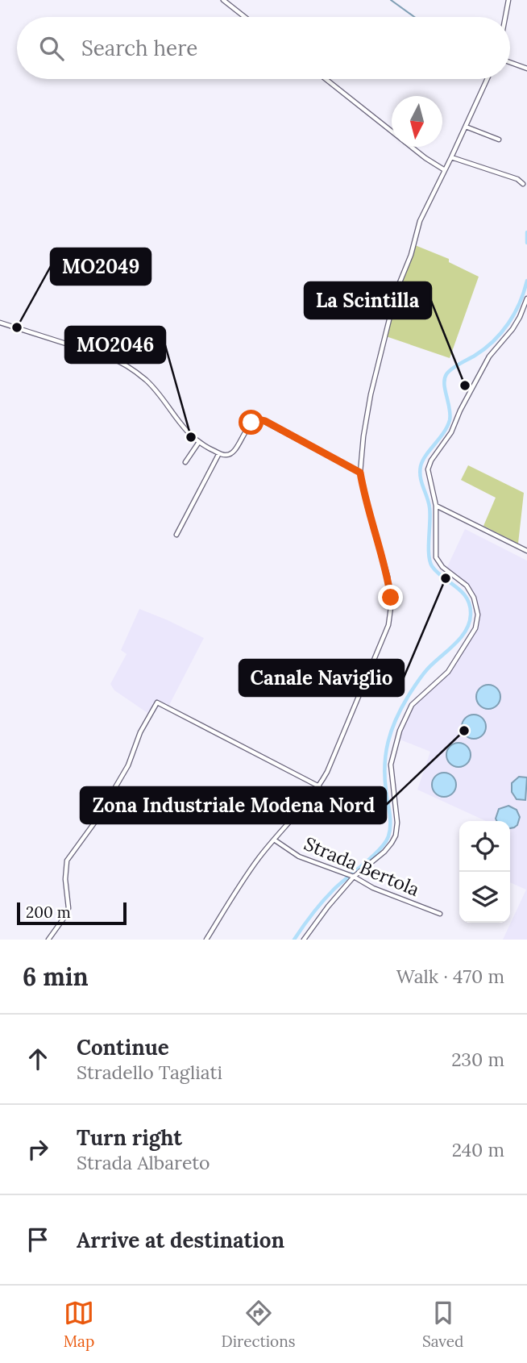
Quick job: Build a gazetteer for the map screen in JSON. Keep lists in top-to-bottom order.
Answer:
{
  "streets": {
    "street": ["Strada Bertola"]
  },
  "places": [
    "MO2049",
    "La Scintilla",
    "MO2046",
    "Canale Naviglio",
    "Zona Industriale Modena Nord"
  ],
  "scale_bar": "200 m",
  "north": "bottom",
  "page": {
    "search": "Search here",
    "scale": "200 m",
    "heading": ["6 min", "Walk · 470 m"],
    "list": [
      ["Continue", "Stradello Tagliati", "230 m"],
      ["Turn right", "Strada Albareto", "240 m"],
      "Arrive at destination"
    ],
    "nav": ["Map", "Directions", "Saved"]
  }
}
